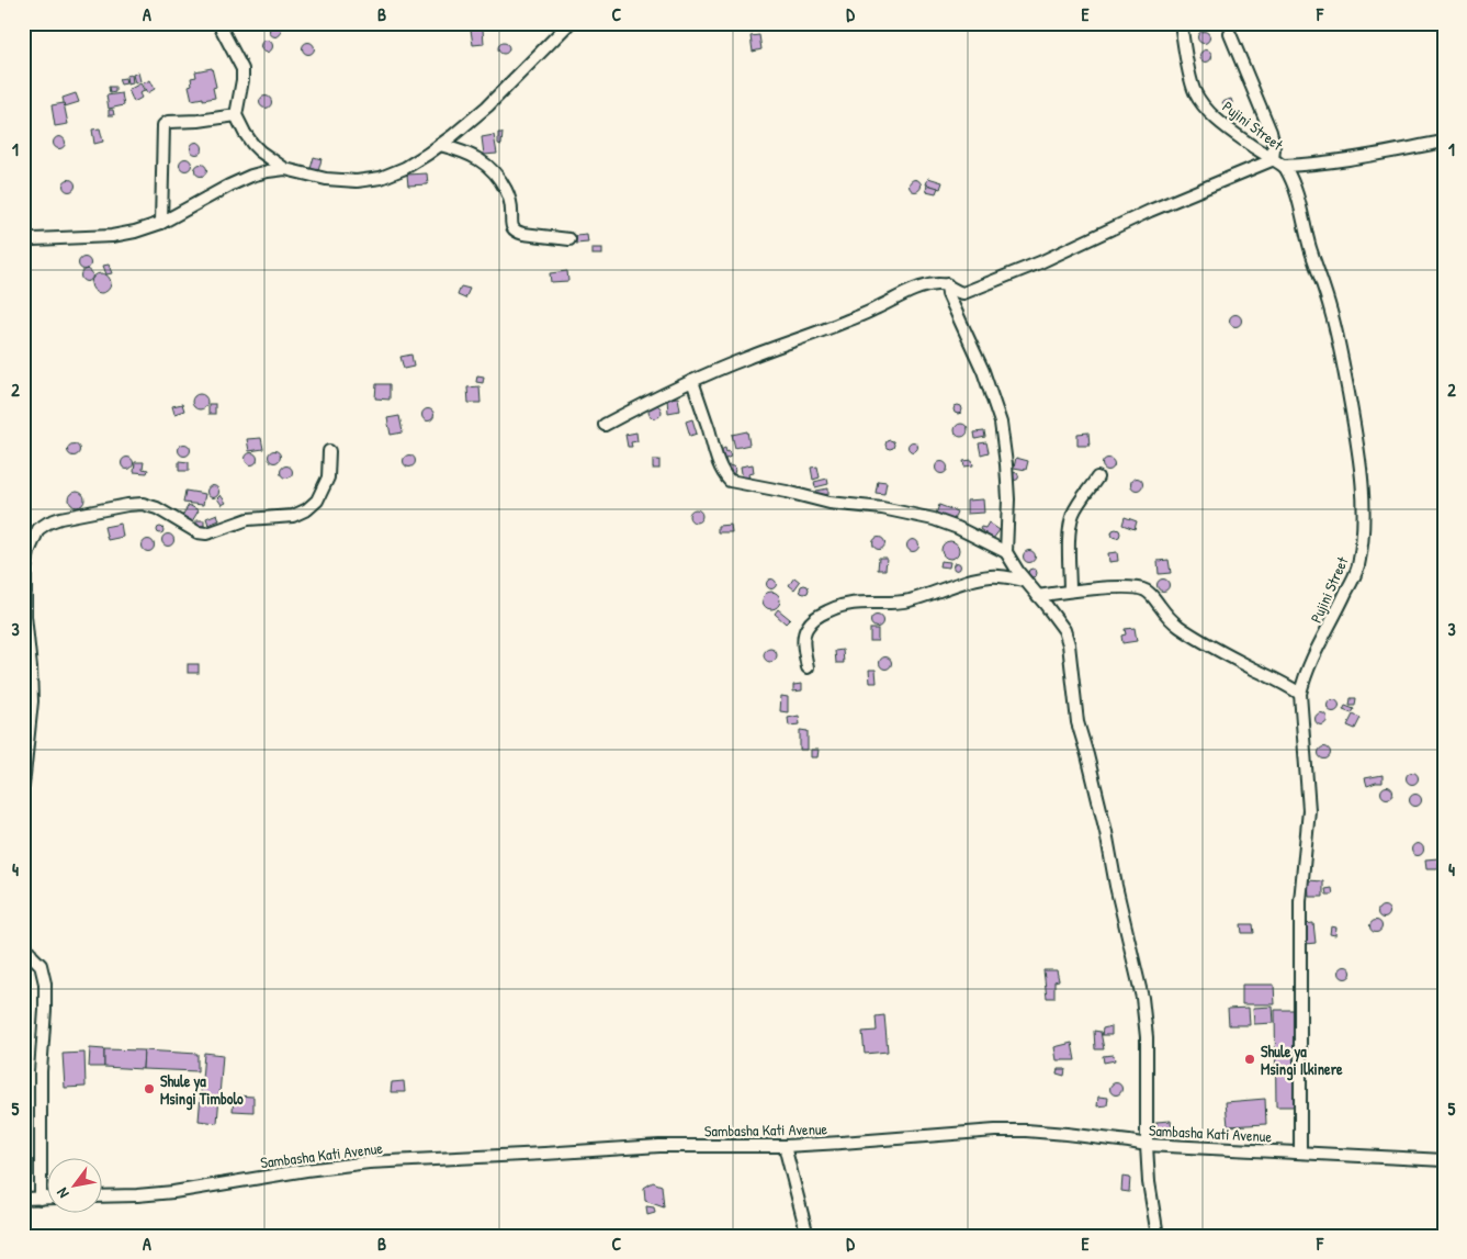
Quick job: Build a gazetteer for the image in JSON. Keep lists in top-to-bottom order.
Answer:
{
  "streets": {
    "street": ["Pujini Street", "Sambasha Kati Avenue"]
  },
  "crossings": [
    ["Pujini Street", "Sambasha Kati Avenue"]
  ],
  "places": ["Shule ya Msingi Ilkinere", "Shule ya Msingi Timbolo"],
  "north": "bottom left",
  "grid": {
    "columns": [
      "A",
      "B",
      "C",
      "D",
      "E",
      "F"
    ],
    "rows": [
      "1",
      "2",
      "3",
      "4",
      "5"
    ]
  }
}
